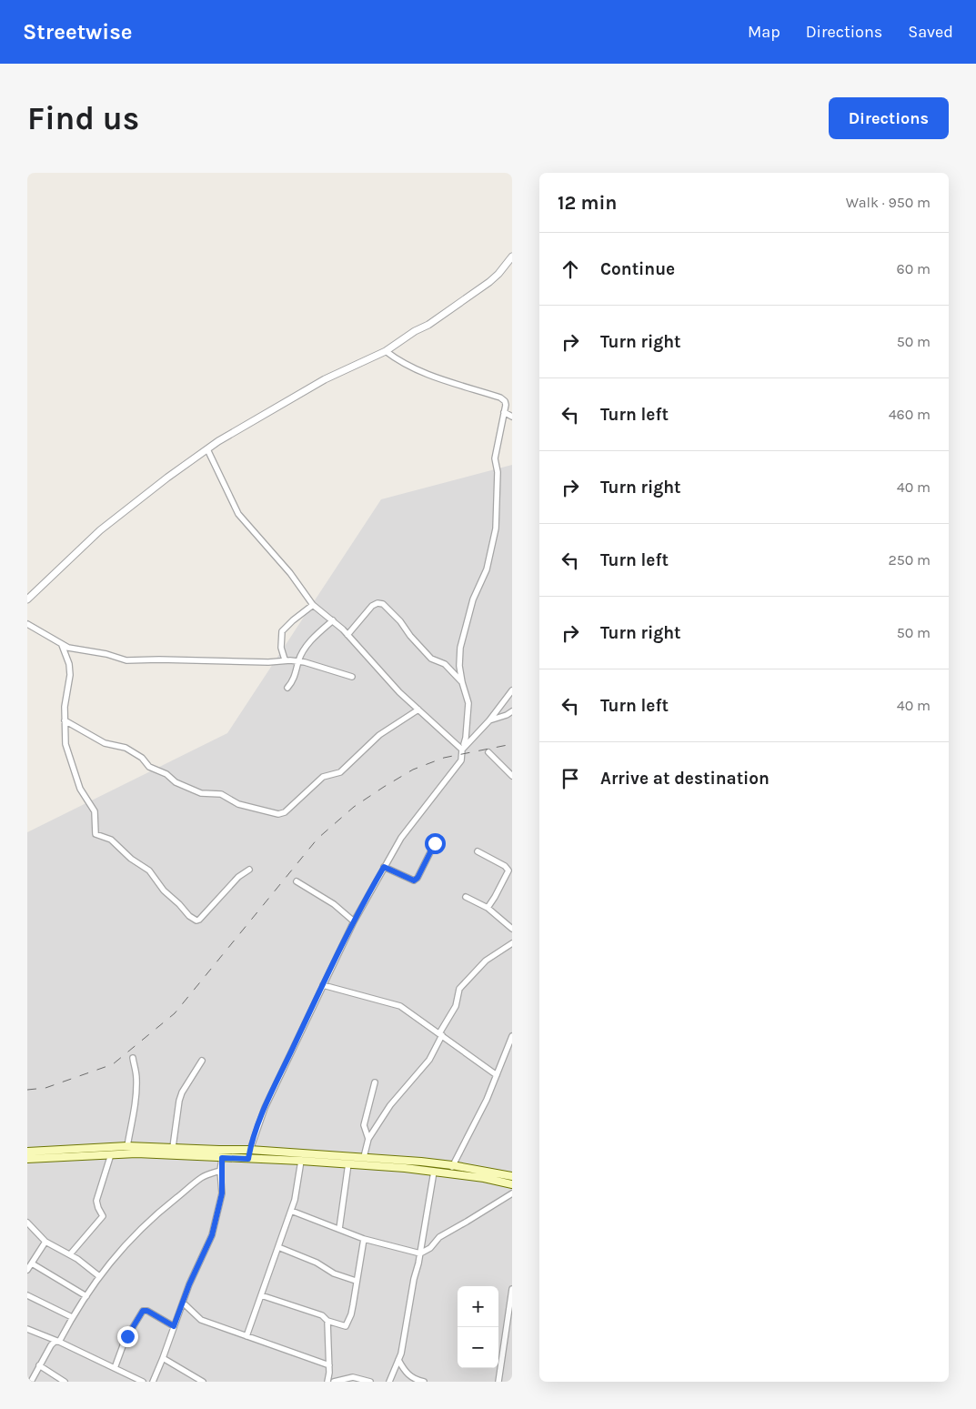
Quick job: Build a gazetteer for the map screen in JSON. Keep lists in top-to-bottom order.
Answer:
{
  "page": {
    "header": "Streetwise",
    "nav": ["Map", "Directions", "Saved"],
    "buttons": "Directions",
    "title": "Find us",
    "heading": ["12 min", "Walk · 950 m"],
    "list": [
      ["Continue", "60 m"],
      ["Turn right", "50 m"],
      ["Turn left", "460 m"],
      ["Turn right", "40 m"],
      ["Turn left", "250 m"],
      ["Turn right", "50 m"],
      ["Turn left", "40 m"],
      "Arrive at destination"
    ],
    "map_buttons": ["+", "−"]
  }
}
